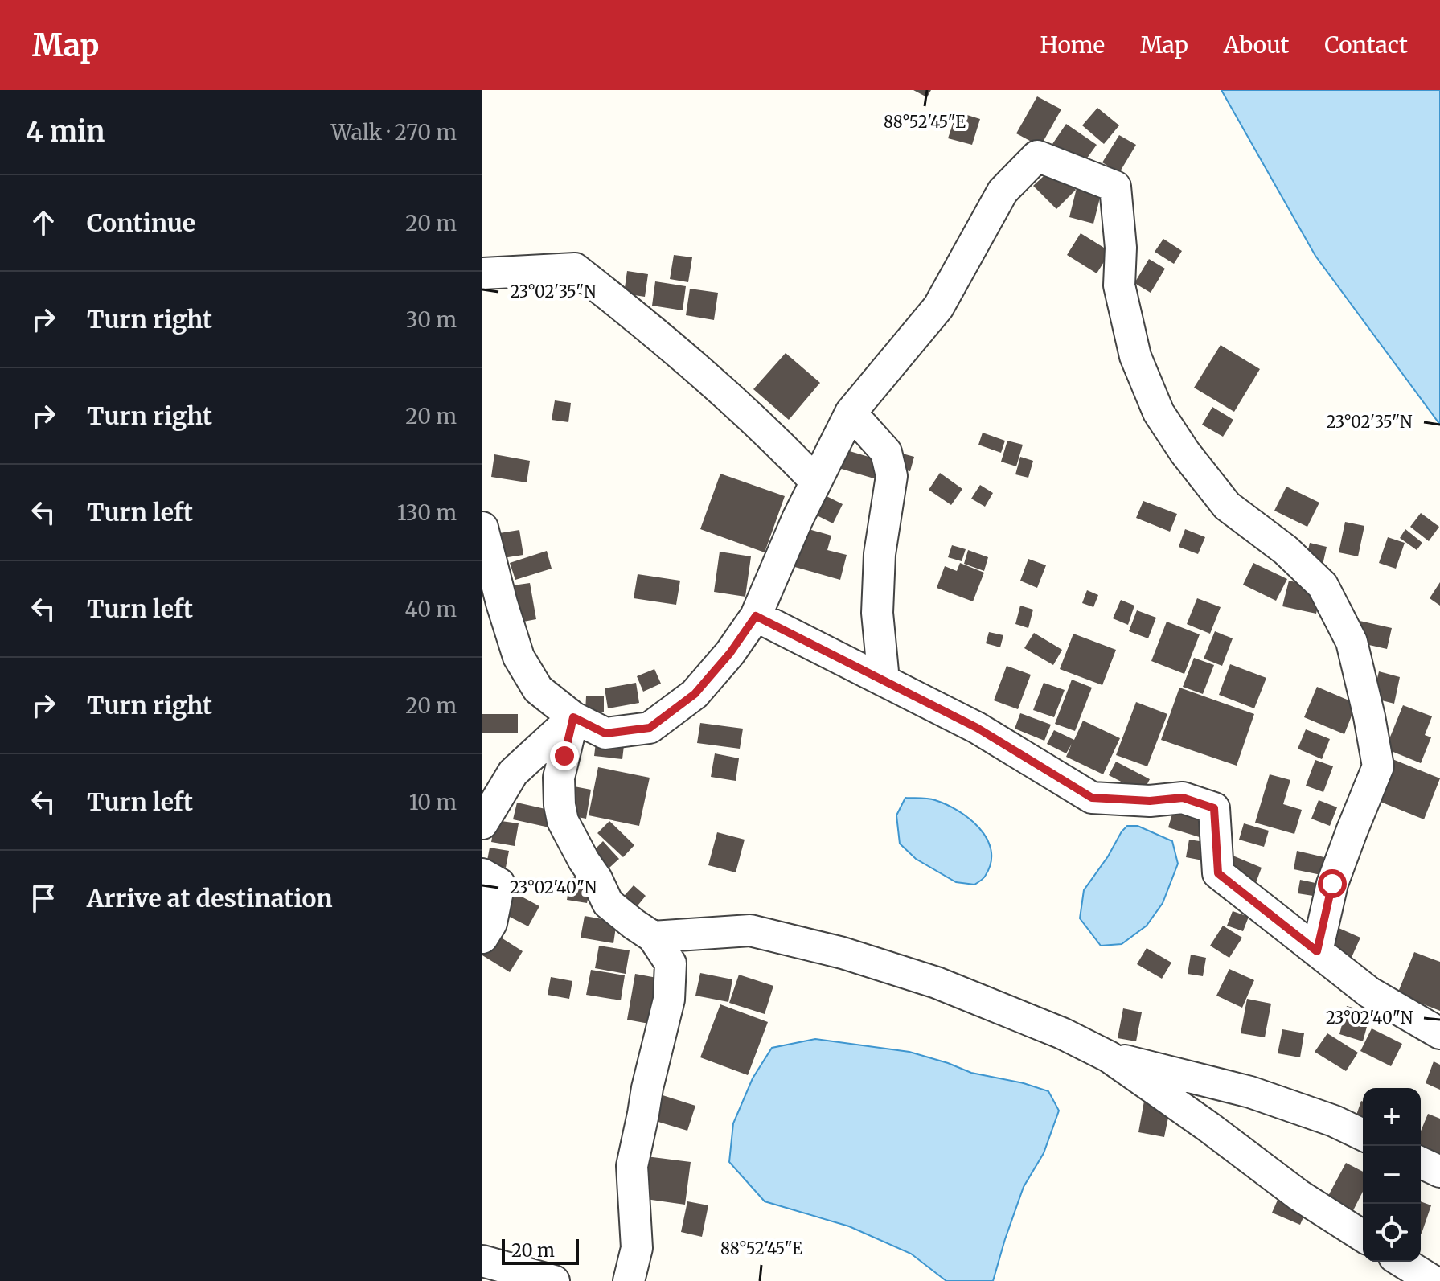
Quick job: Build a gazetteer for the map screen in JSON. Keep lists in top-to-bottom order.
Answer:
{
  "scale_bar": "20 m",
  "page": {
    "header": "Map",
    "nav": [
      "Home",
      "Map",
      "About",
      "Contact"
    ],
    "heading": ["4 min", "Walk · 270 m"],
    "list": [
      ["Continue", "20 m"],
      ["Turn right", "30 m"],
      ["Turn right", "20 m"],
      ["Turn left", "130 m"],
      ["Turn left", "40 m"],
      ["Turn right", "20 m"],
      ["Turn left", "10 m"],
      "Arrive at destination"
    ],
    "map_buttons": ["+", "−"],
    "scale": "20 m"
  },
  "coordinates": ["88°52'45\"E", "23°02'35\"N", "23°02'40\"N"]
}
